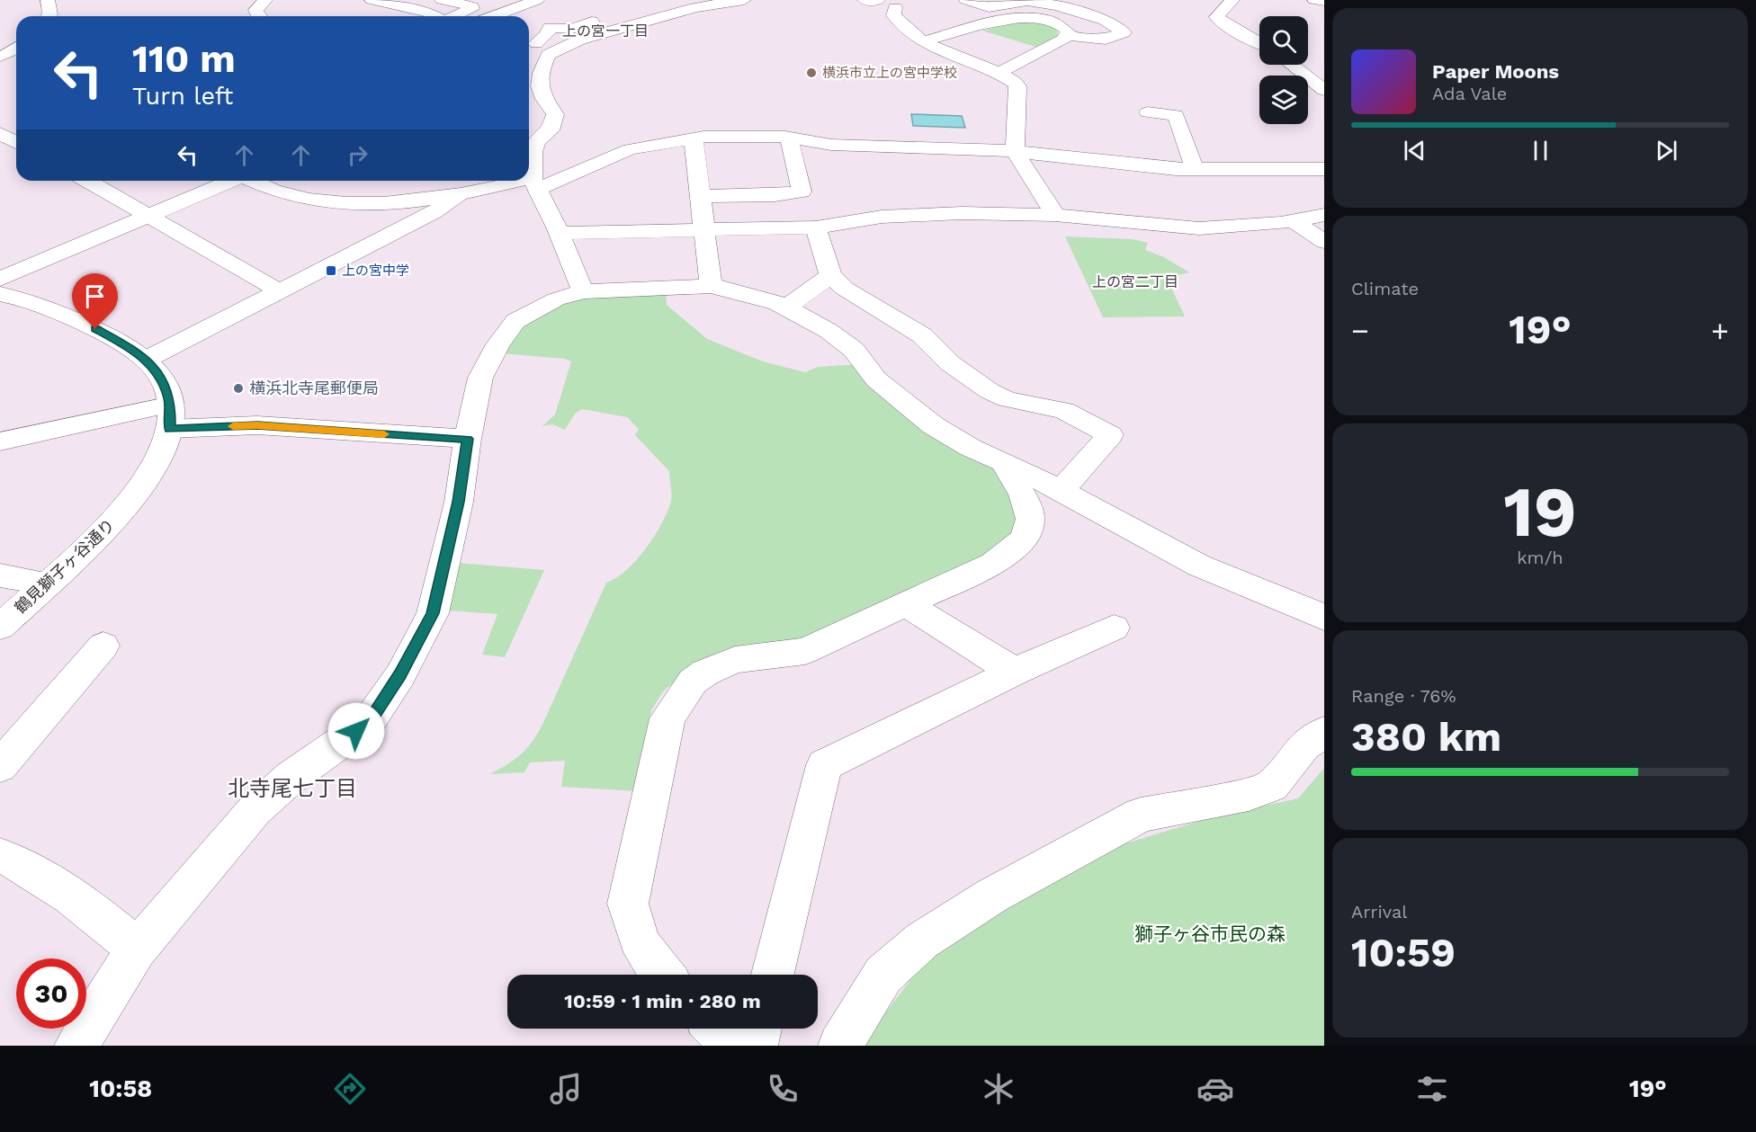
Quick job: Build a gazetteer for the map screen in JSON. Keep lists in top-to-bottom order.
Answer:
{
  "streets": {
    "street": ["鶴見獅子ヶ谷通り"]
  },
  "districts": ["上の宮一丁目", "上の宮二丁目", "北寺尾七丁目"],
  "parks": ["獅子ヶ谷市民の森"],
  "places": {
    "other": ["横浜市立上の宮中学校", "横浜北寺尾郵便局"],
    "transit": ["上の宮中学"]
  },
  "page": {
    "turn": ["110 m", "Turn left"],
    "song": ["Paper Moons", "Ada Vale"],
    "tile": [
      "Climate",
      ["19", "km/h"],
      ["Range · 76%", "380 km"],
      ["Arrival", "10:59"]
    ],
    "heat": ["−", "19°", "+"],
    "limit": "30",
    "trip": "10:59 · 1 min · 280 m",
    "tabs": ["10:58", "19°"]
  }
}
